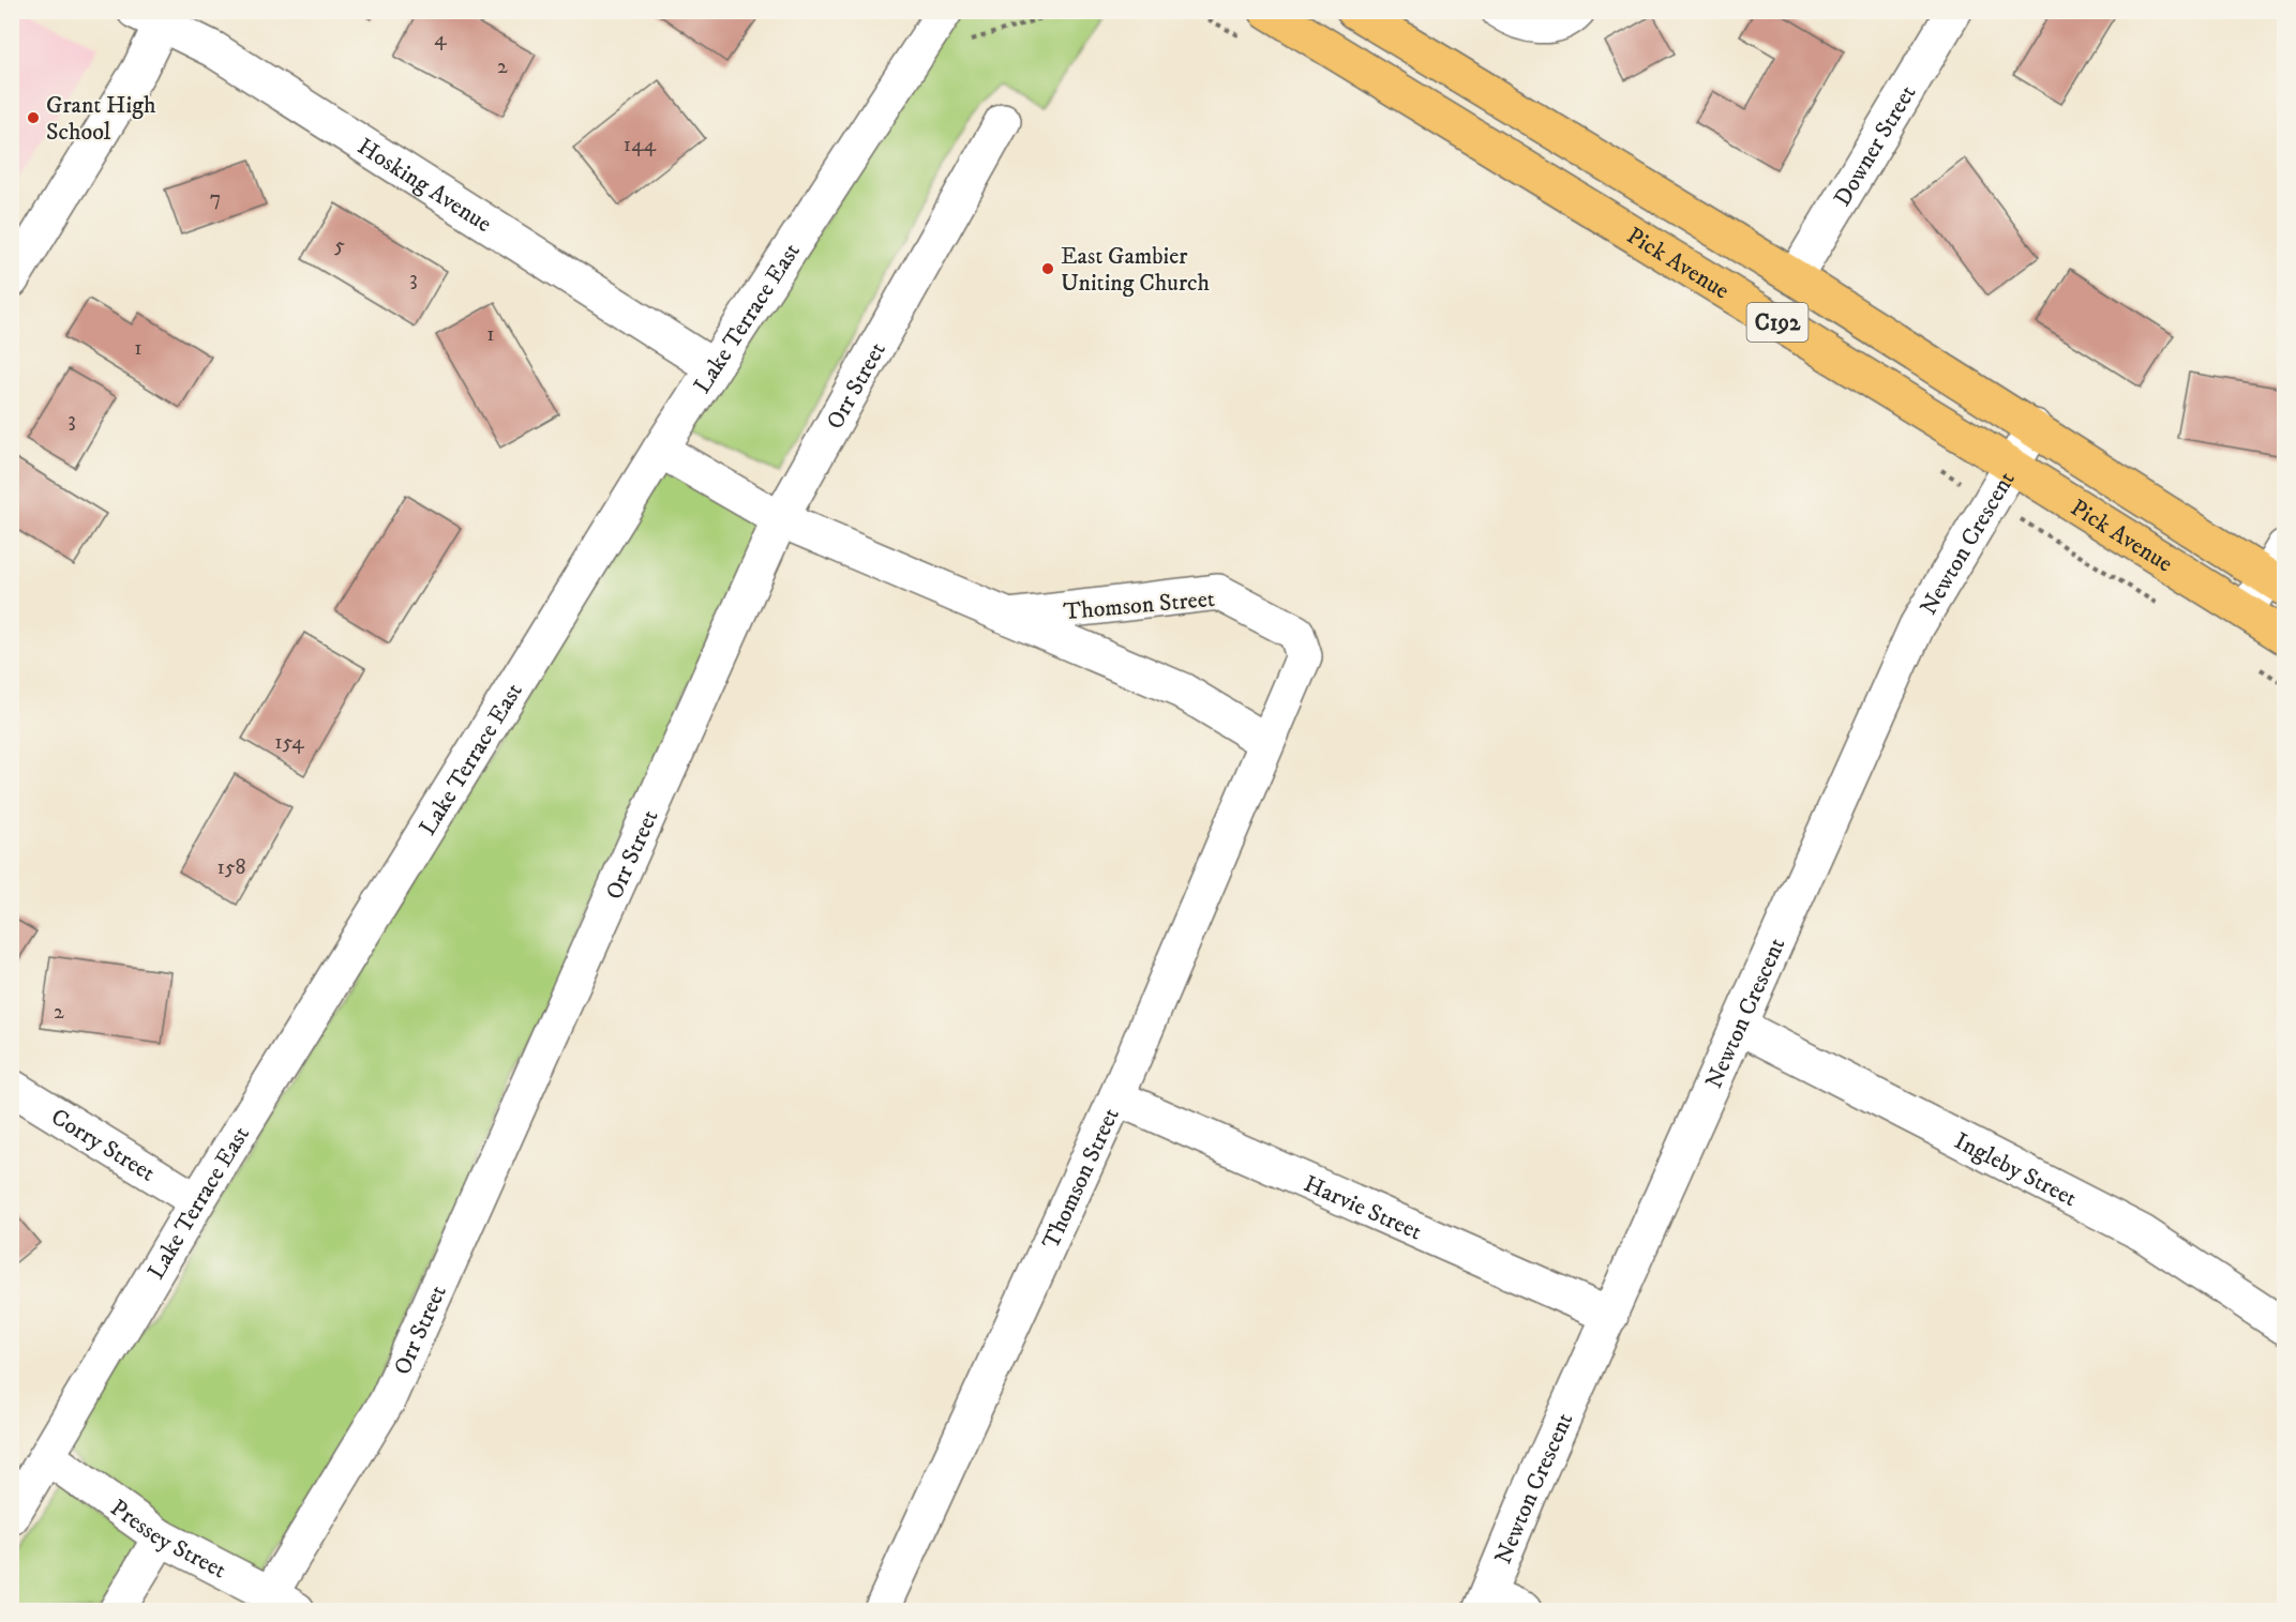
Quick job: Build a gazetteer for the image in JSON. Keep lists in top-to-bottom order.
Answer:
{
  "streets": {
    "main road": ["Pick Avenue", "C192"],
    "street": [
      "Downer Street",
      "Hosking Avenue",
      "Lake Terrace East",
      "Orr Street",
      "Newton Crescent",
      "Thomson Street",
      "Corry Street",
      "Ingleby Street",
      "Harvie Street",
      "Pressey Street"
    ]
  },
  "crossings": [
    ["Downer Street", "Pick Avenue"],
    ["Hosking Avenue", "Lake Terrace East"],
    ["Pick Avenue", "Newton Crescent"],
    ["Lake Terrace East", "Thomson Street"],
    ["Lake Terrace East", "Corry Street"],
    ["Lake Terrace East", "Pressey Street"],
    ["Orr Street", "Thomson Street"],
    ["Orr Street", "Pressey Street"],
    ["Newton Crescent", "Ingleby Street"],
    ["Newton Crescent", "Harvie Street"],
    ["Thomson Street", "Harvie Street"]
  ],
  "places": ["Grant High School", "East Gambier Uniting Church"],
  "house_numbers": [
    "4",
    "2",
    "144",
    "7",
    "5",
    "3",
    "1",
    "1",
    "3",
    "154",
    "158",
    "2"
  ]
}
